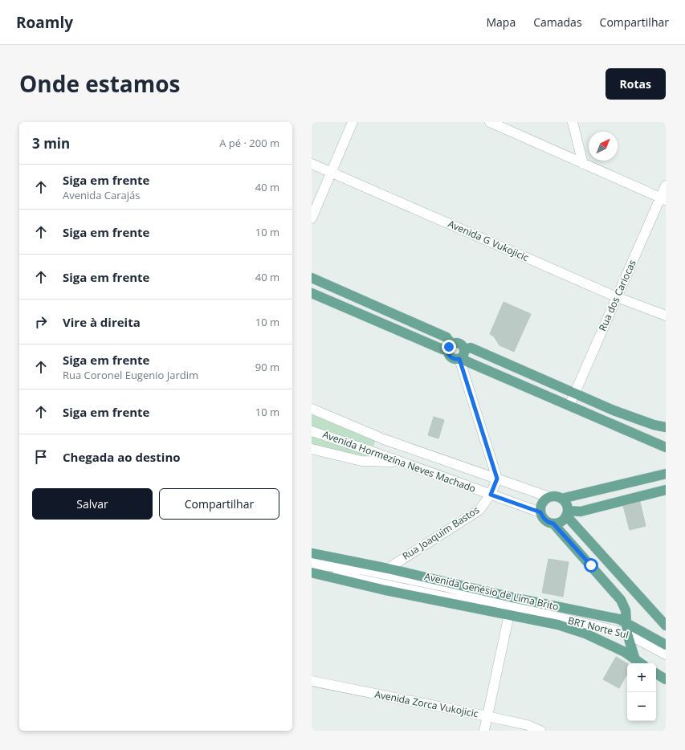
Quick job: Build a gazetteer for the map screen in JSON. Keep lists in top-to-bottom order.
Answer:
{
  "streets": {
    "main road": ["Avenida Genésio de Lima Brito"],
    "street": [
      "Avenida G Vukojicic",
      "Rua dos Cariocas",
      "Avenida Hormezina Neves Machado",
      "Rua Joaquim Bastos",
      "BRT Norte Sul",
      "Avenida Zorca Vukojicic"
    ]
  },
  "crossings": [
    ["Avenida G Vukojicic", "Rua dos Cariocas"],
    ["Avenida Hormezina Neves Machado", "Rua Joaquim Bastos"],
    ["Rua Joaquim Bastos", "Avenida Genésio de Lima Brito"]
  ],
  "north": "top right",
  "page": {
    "header": "Roamly",
    "nav": ["Mapa", "Camadas", "Compartilhar"],
    "title": "Onde estamos",
    "buttons": [
      "Rotas",
      ["Salvar", "Compartilhar"]
    ],
    "heading": ["3 min", "A pé · 200 m"],
    "list": [
      ["Siga em frente", "Avenida Carajás", "40 m"],
      ["Siga em frente", "10 m"],
      ["Siga em frente", "40 m"],
      ["Vire à direita", "10 m"],
      ["Siga em frente", "Rua Coronel Eugenio Jardim", "90 m"],
      ["Siga em frente", "10 m"],
      "Chegada ao destino"
    ],
    "map_buttons": ["+", "−"]
  }
}
